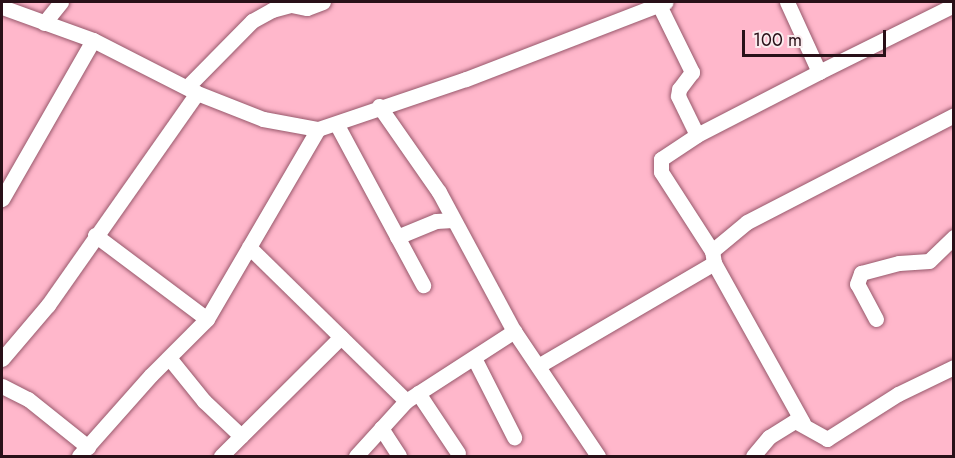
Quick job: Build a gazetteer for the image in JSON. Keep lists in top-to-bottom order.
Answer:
{
  "scale_bar": "100 m"
}
